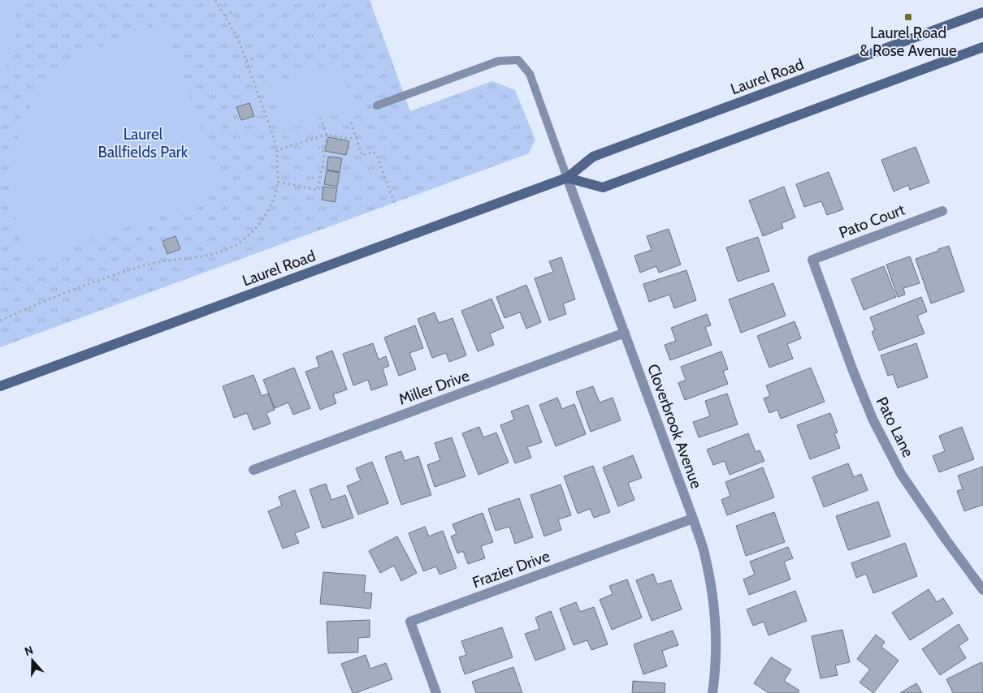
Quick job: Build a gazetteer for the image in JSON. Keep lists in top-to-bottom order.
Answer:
{
  "streets": {
    "main road": ["Laurel Road"],
    "street": [
      "Pato Court",
      "Miller Drive",
      "Cloverbrook Avenue",
      "Pato Lane",
      "Frazier Drive"
    ]
  },
  "crossings": [
    ["Laurel Road", "Cloverbrook Avenue"],
    ["Pato Court", "Pato Lane"],
    ["Miller Drive", "Cloverbrook Avenue"],
    ["Cloverbrook Avenue", "Frazier Drive"]
  ],
  "parks": ["Laurel Ballfields Park"],
  "places": {
    "transit": ["Laurel Road & Rose Avenue"]
  },
  "north": "top"
}
